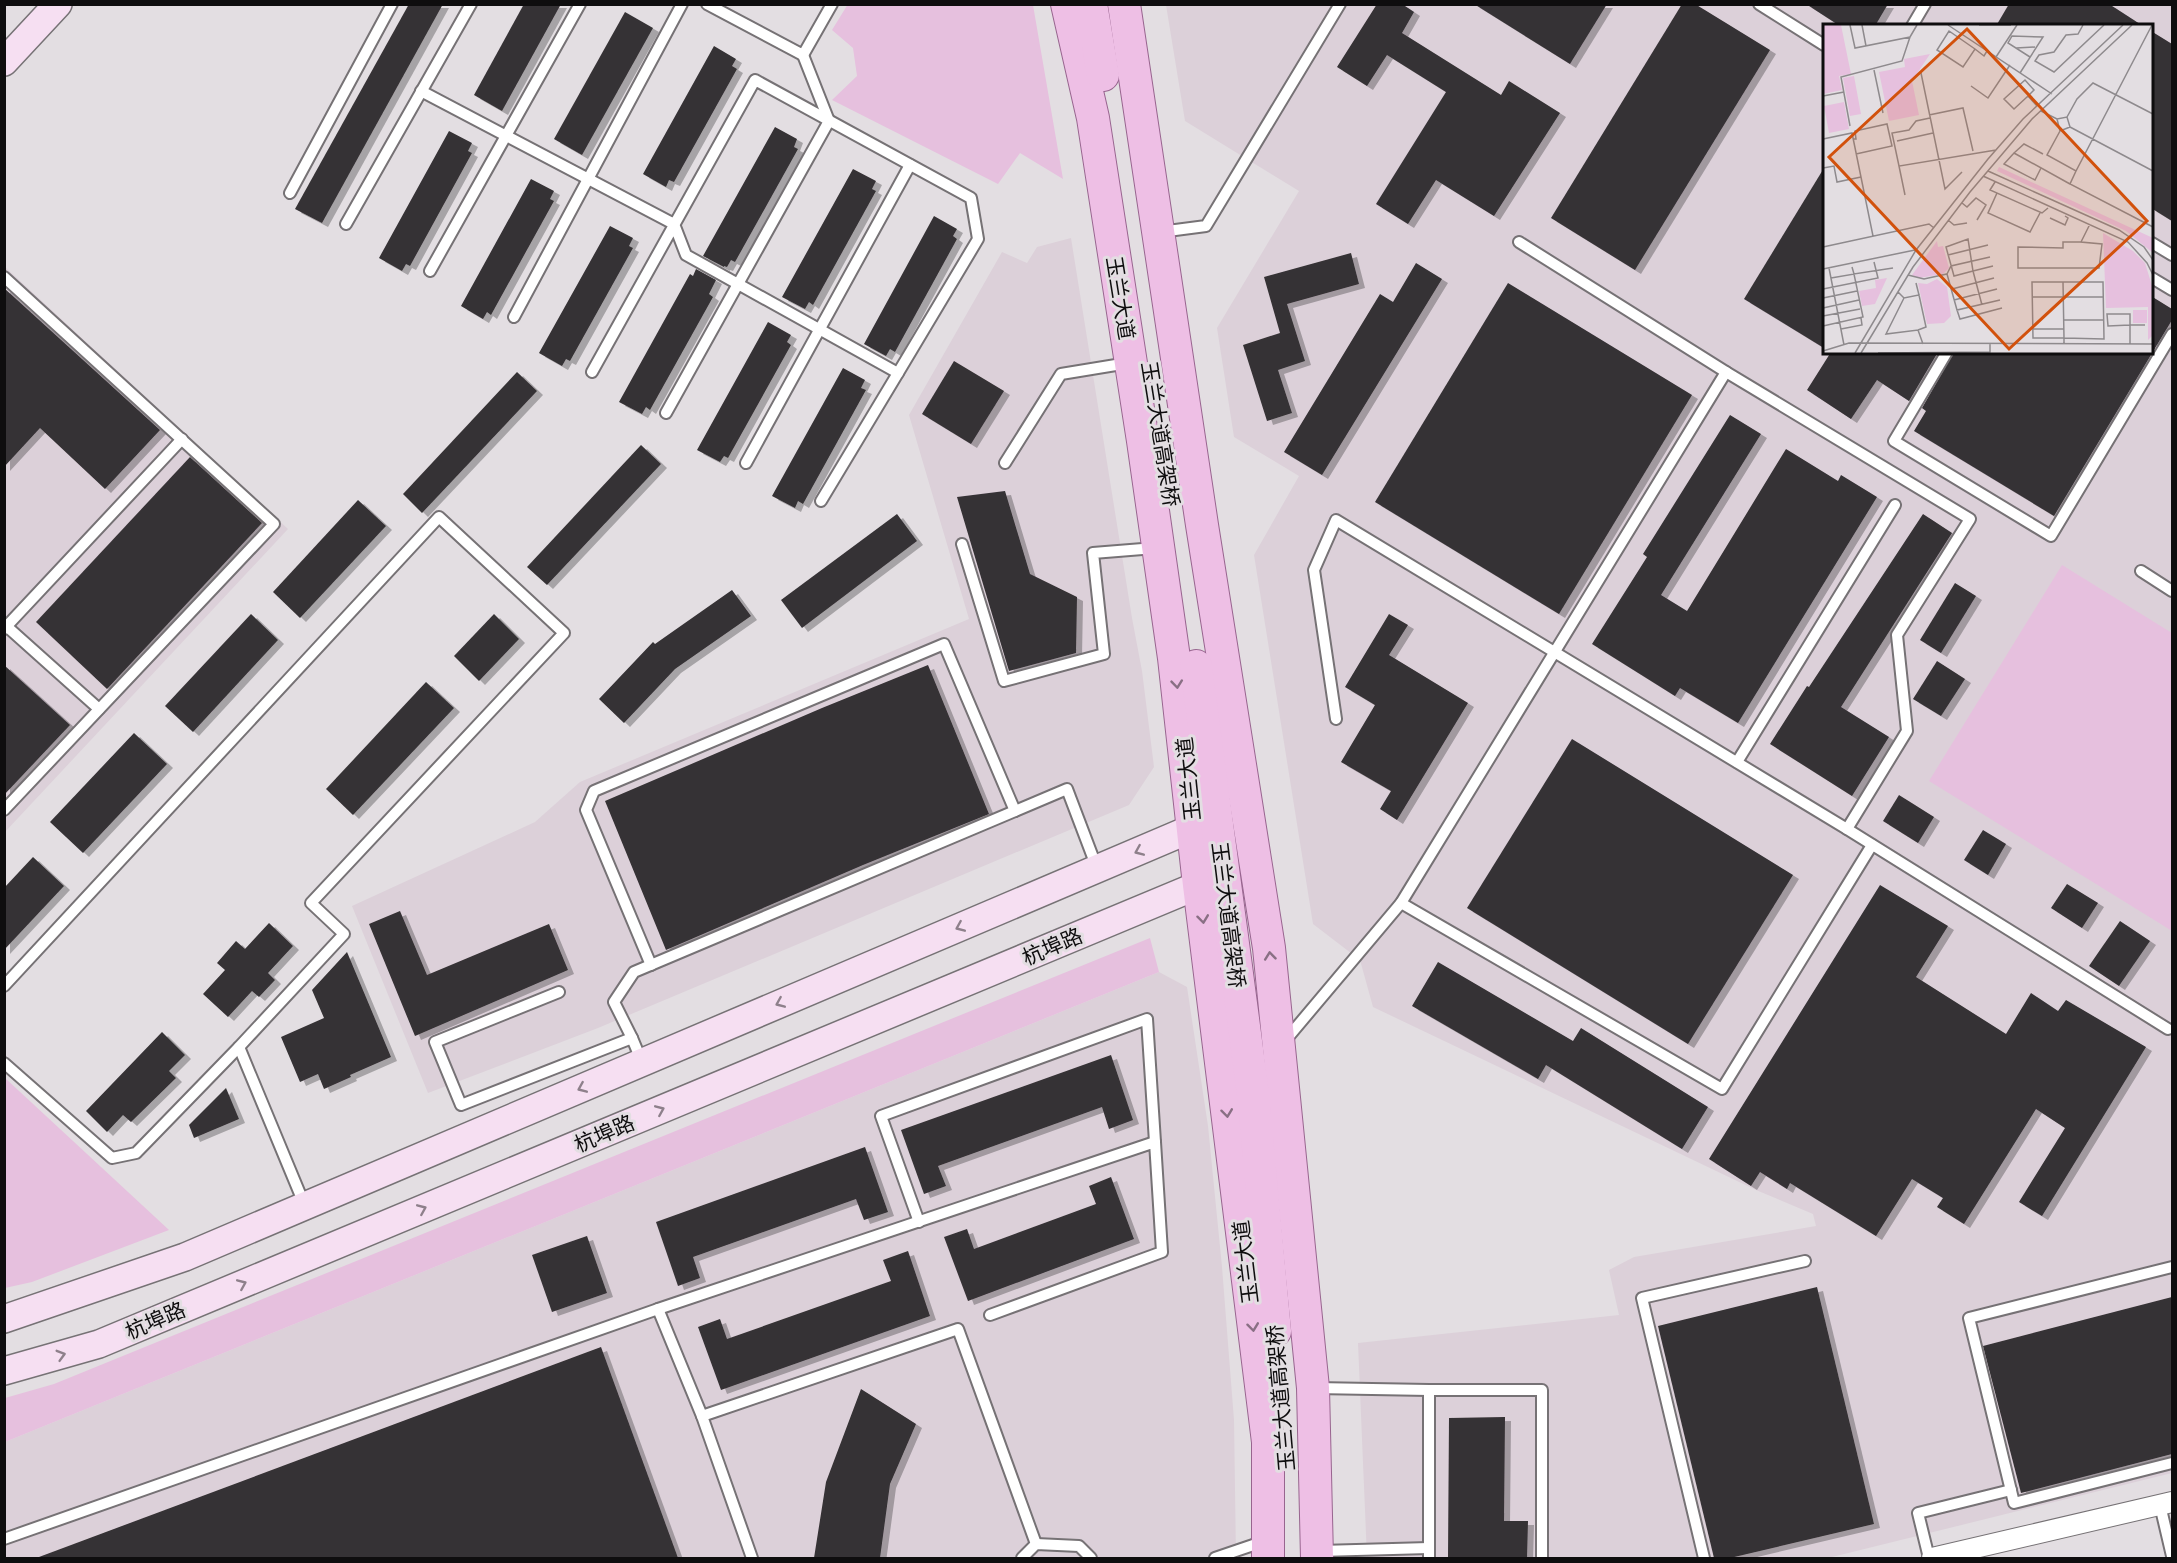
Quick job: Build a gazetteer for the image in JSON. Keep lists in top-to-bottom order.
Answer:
{
  "streets": {
    "main road": ["玉兰大道", "玉兰大道高架桥", "杭埠路"]
  },
  "crossings": [
    ["玉兰大道", "玉兰大道高架桥"],
    ["玉兰大道", "杭埠路"]
  ]
}
